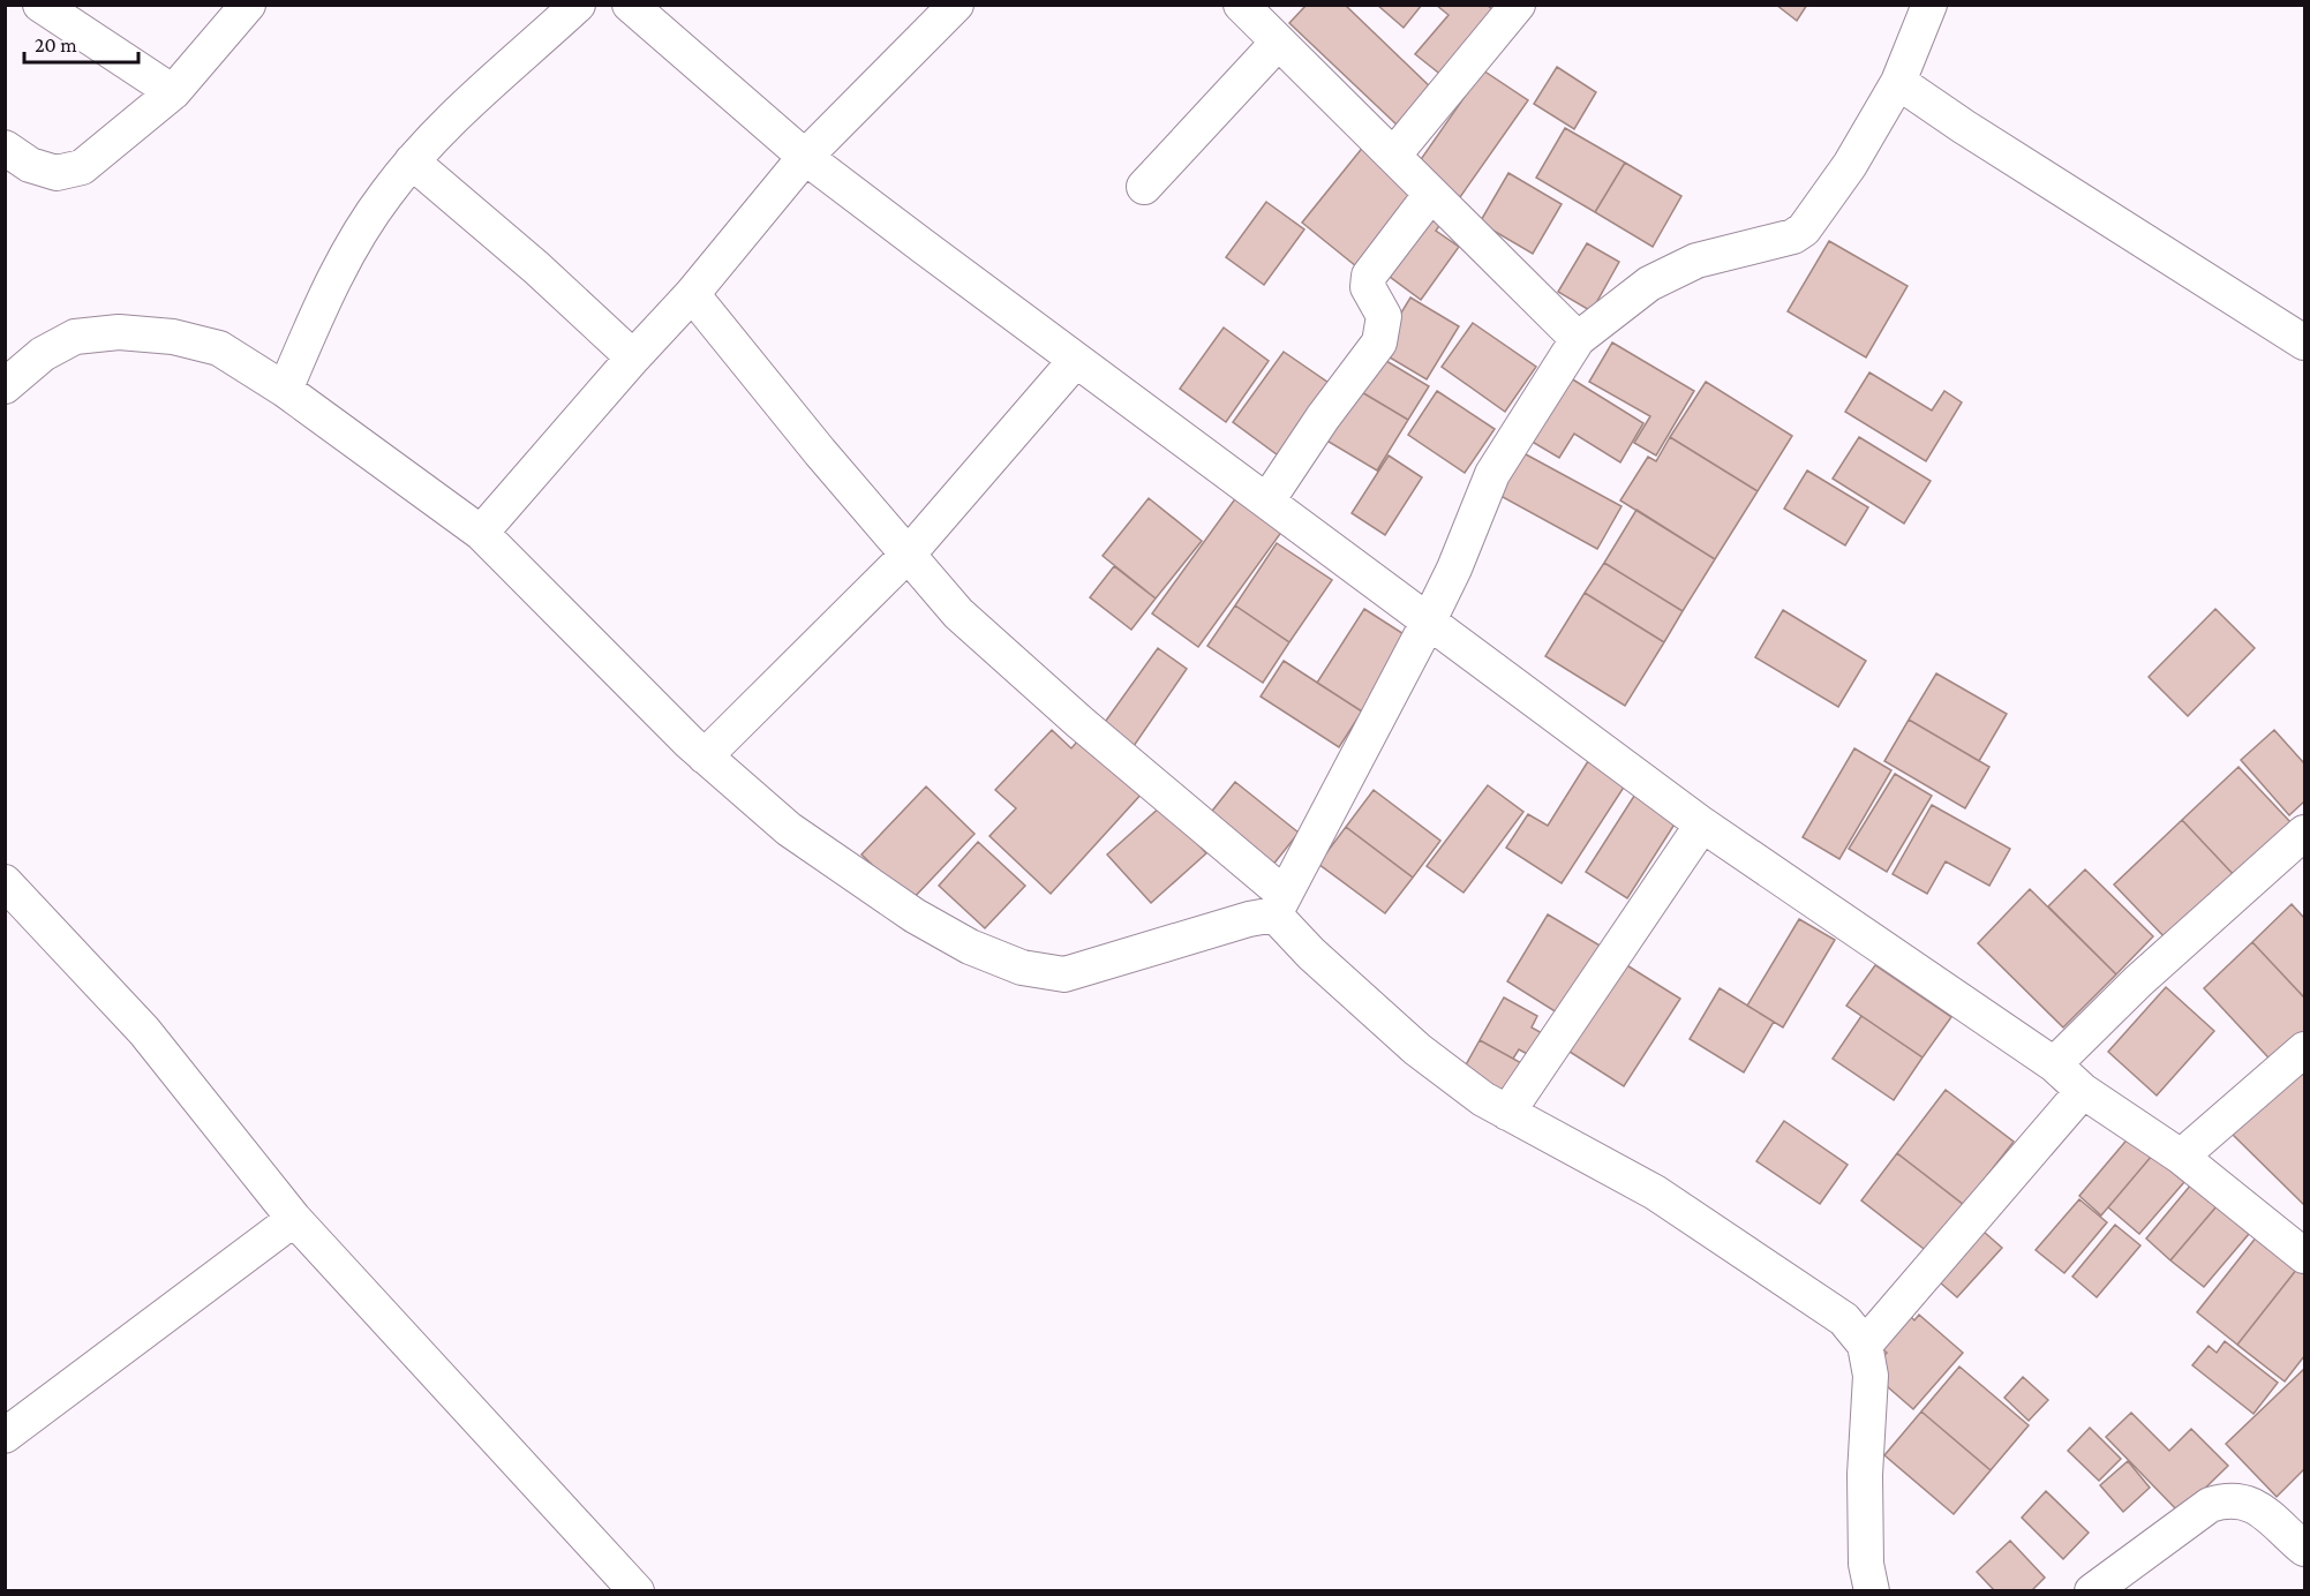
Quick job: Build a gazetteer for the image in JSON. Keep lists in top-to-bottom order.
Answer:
{
  "scale_bar": "20 m"
}
